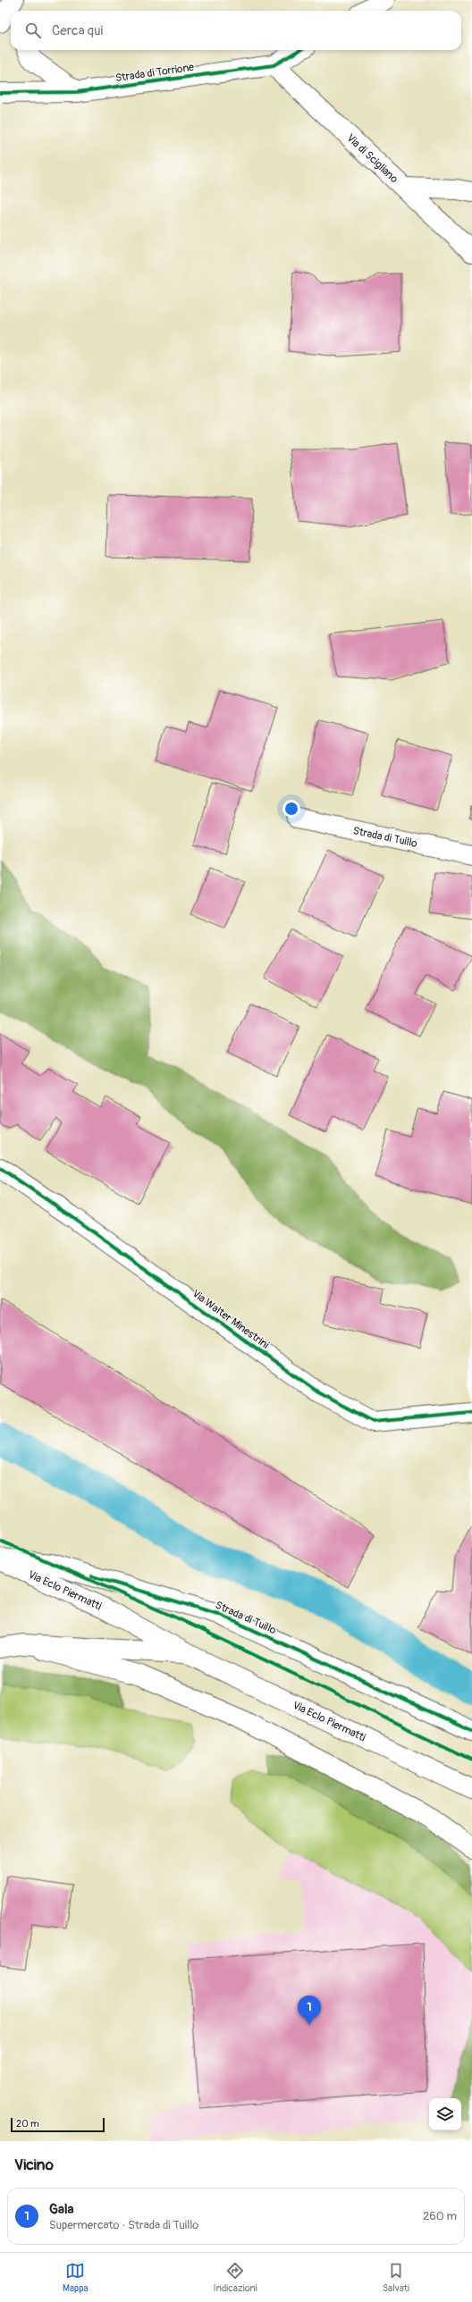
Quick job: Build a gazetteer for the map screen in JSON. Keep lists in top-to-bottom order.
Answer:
{
  "streets": {
    "street": [
      "Strada di Torrione",
      "Via di Scigliano",
      "Strada di Tuillo",
      "Via Walter Minestrini",
      "Via Eclo Piermatti"
    ]
  },
  "crossings": [
    ["Strada di Torrione", "Via di Scigliano"],
    ["Strada di Tuillo", "Via Eclo Piermatti"]
  ],
  "scale_bar": "20 m",
  "page": {
    "search": "Cerca qui",
    "pins": "1",
    "scale": "20 m",
    "heading": "Vicino",
    "list": [
      {
        "mark": "1",
        "name": "Gala",
        "note": "Supermercato · Strada di Tuillo",
        "value": "260 m"
      }
    ],
    "nav": ["Mappa", "Indicazioni", "Salvati"]
  }
}
